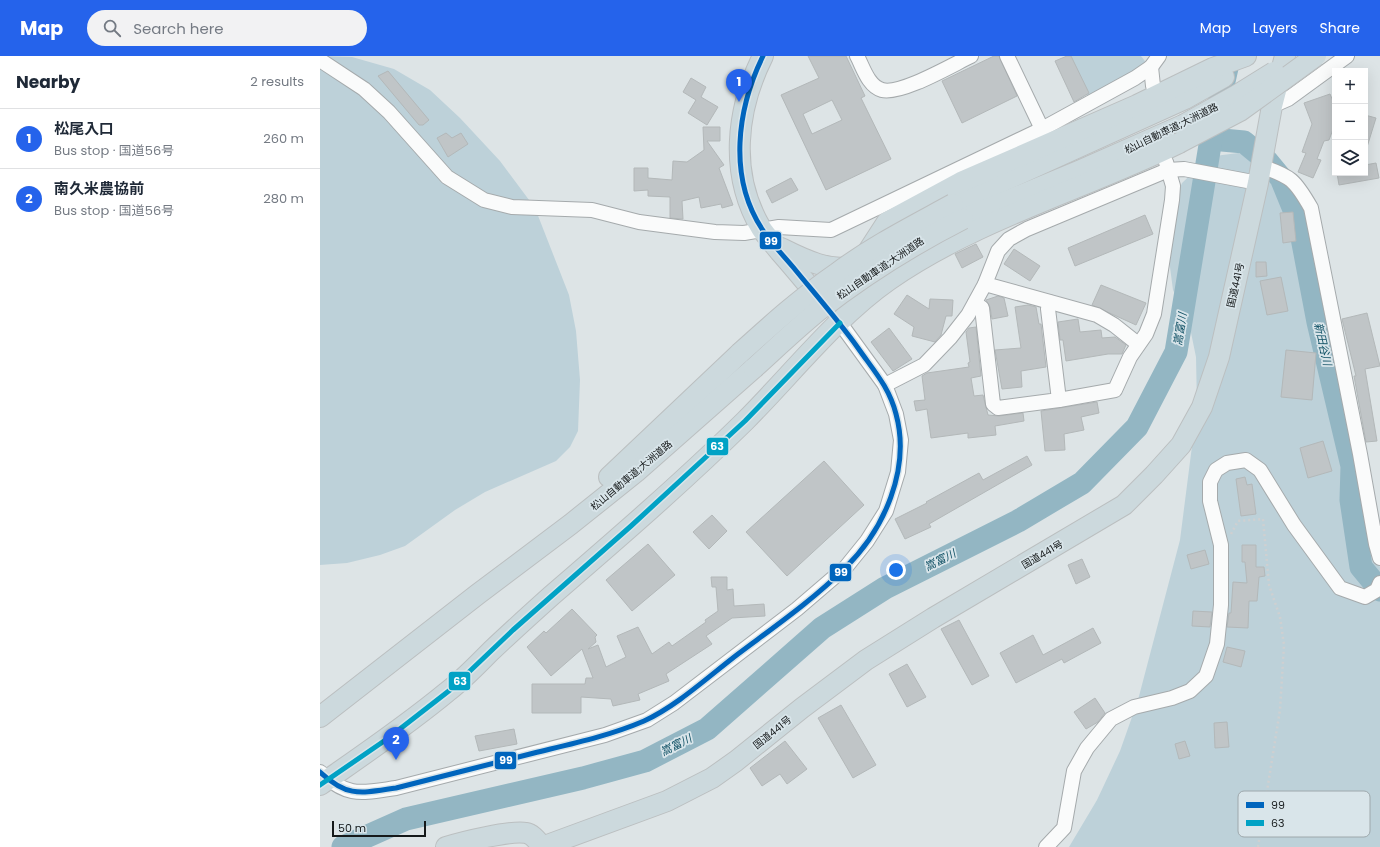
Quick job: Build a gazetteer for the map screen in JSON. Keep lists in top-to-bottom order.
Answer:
{
  "streets": {
    "highway": ["松山自動車道;大洲道路", "国道441号"]
  },
  "water": ["嵩富川", "新田谷川"],
  "lines": ["transit line 99", "transit line 63"],
  "legend": ["99", "63"],
  "scale_bar": "50 m",
  "page": {
    "header": "Map",
    "search": "Search here",
    "nav": ["Map", "Layers", "Share"],
    "heading": ["Nearby", "2 results"],
    "map_buttons": ["+", "−"],
    "pins": ["1", "2"],
    "list": [
      {
        "mark": "1",
        "name": "松尾入口",
        "note": "Bus stop · 国道56号",
        "value": "260 m"
      },
      {
        "mark": "2",
        "name": "南久米農協前",
        "note": "Bus stop · 国道56号",
        "value": "280 m"
      }
    ],
    "scale": "50 m"
  }
}
